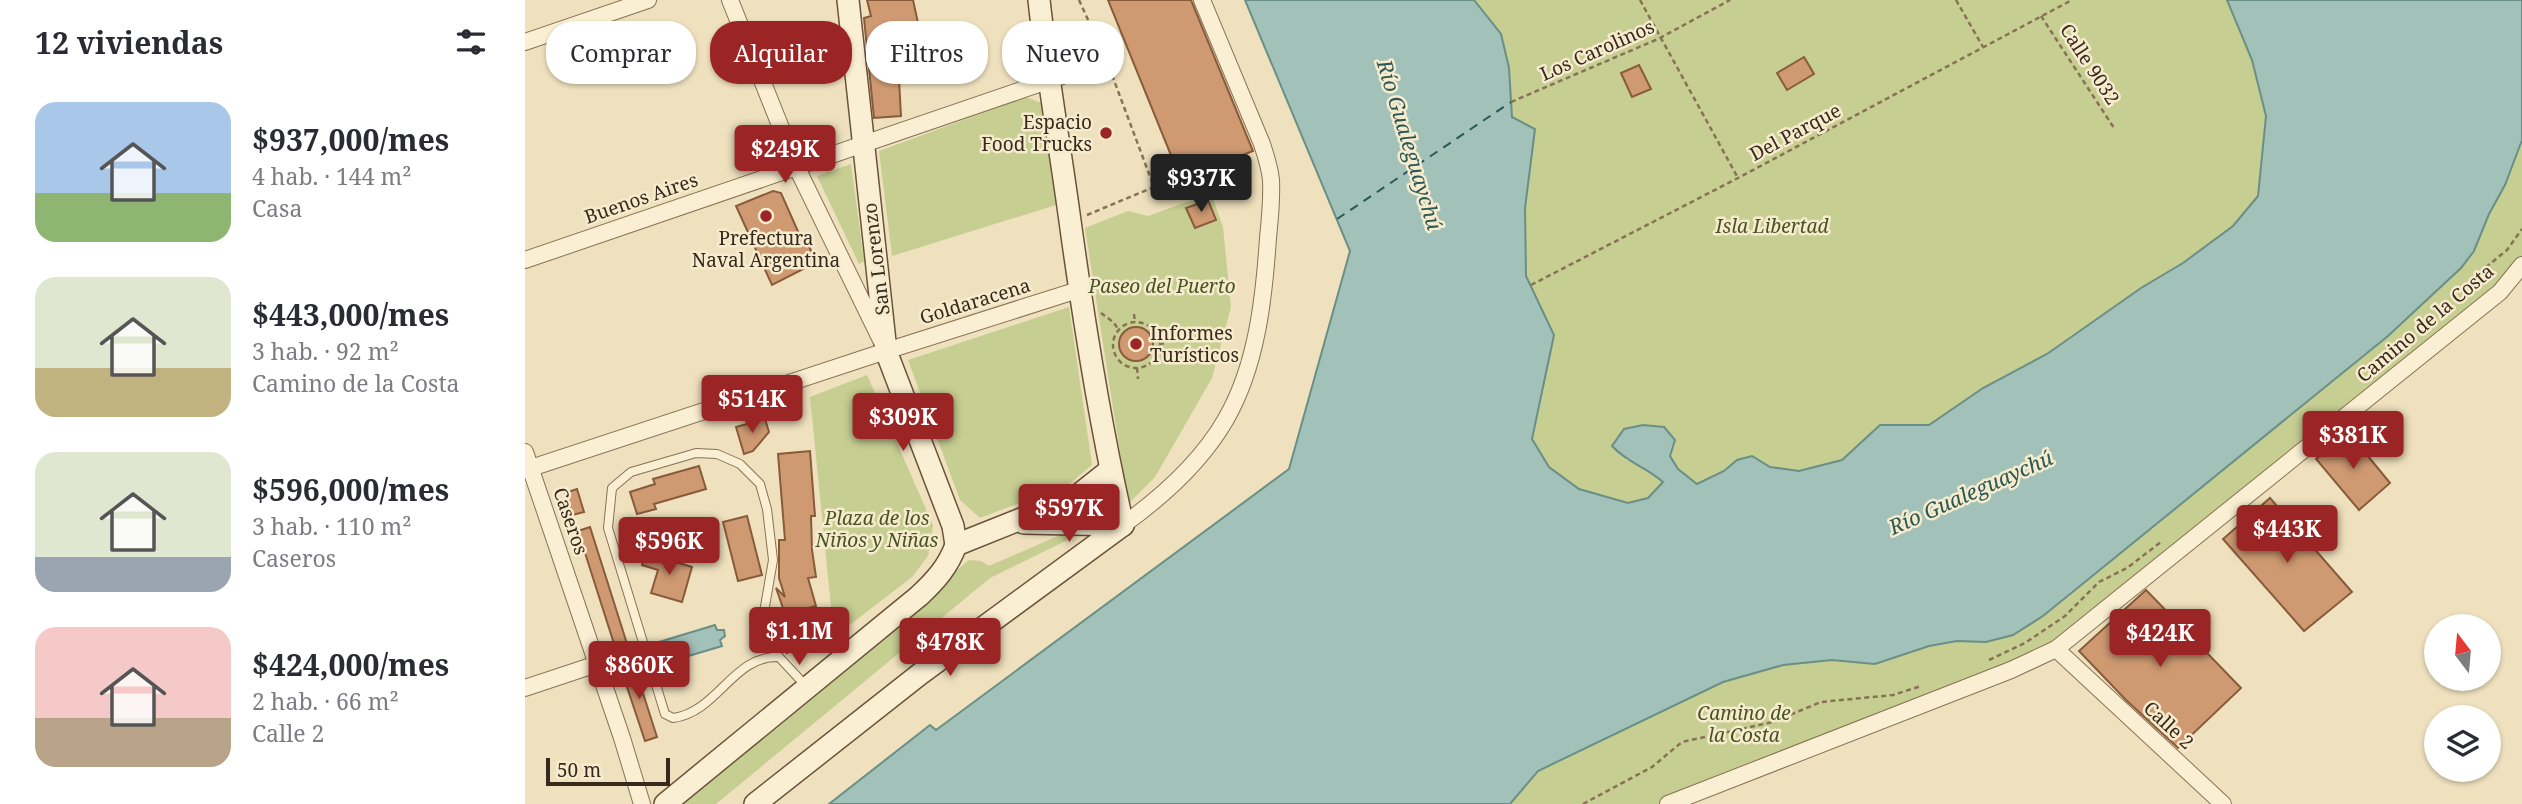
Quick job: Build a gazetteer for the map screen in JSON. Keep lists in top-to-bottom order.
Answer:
{
  "streets": {
    "main road": ["San Lorenzo"],
    "street": [
      "Buenos Aires",
      "Goldaracena",
      "Camino de la Costa",
      "Caseros",
      "Calle 2"
    ],
    "path": ["Los Carolinos", "Calle 9032", "Del Parque"]
  },
  "crossings": [
    ["Calle 9032", "Del Parque"],
    ["Buenos Aires", "San Lorenzo"],
    ["San Lorenzo", "Goldaracena"],
    ["Goldaracena", "Caseros"],
    ["Camino de la Costa", "Calle 2"]
  ],
  "water": ["Río Gualeguaychú"],
  "parks": [
    "Isla Libertad",
    "Paseo del Puerto",
    "Plaza de los Niños y Niñas",
    "Camino de la Costa"
  ],
  "places": ["Espacio Food Trucks", "Prefectura Naval Argentina", "Informes Turísticos"],
  "scale_bar": "50 m",
  "north": "top",
  "page": {
    "heading": "12 viviendas",
    "chip": [
      "Comprar",
      "Alquilar",
      "Filtros",
      "Nuevo"
    ],
    "list": [
      {
        "name": "$937,000/mes",
        "note": "4 hab. · 144 m² · Casa"
      },
      {
        "name": "$443,000/mes",
        "note": "3 hab. · 92 m² · Camino de la Costa"
      },
      {
        "name": "$596,000/mes",
        "note": "3 hab. · 110 m² · Caseros"
      },
      {
        "name": "$424,000/mes",
        "note": "2 hab. · 66 m² · Calle 2"
      }
    ],
    "price": [
      "$249K",
      "$937K",
      "$514K",
      "$309K",
      "$381K",
      "$597K",
      "$443K",
      "$596K",
      "$1.1M",
      "$424K",
      "$478K",
      "$860K"
    ],
    "scale": "50 m"
  }
}
